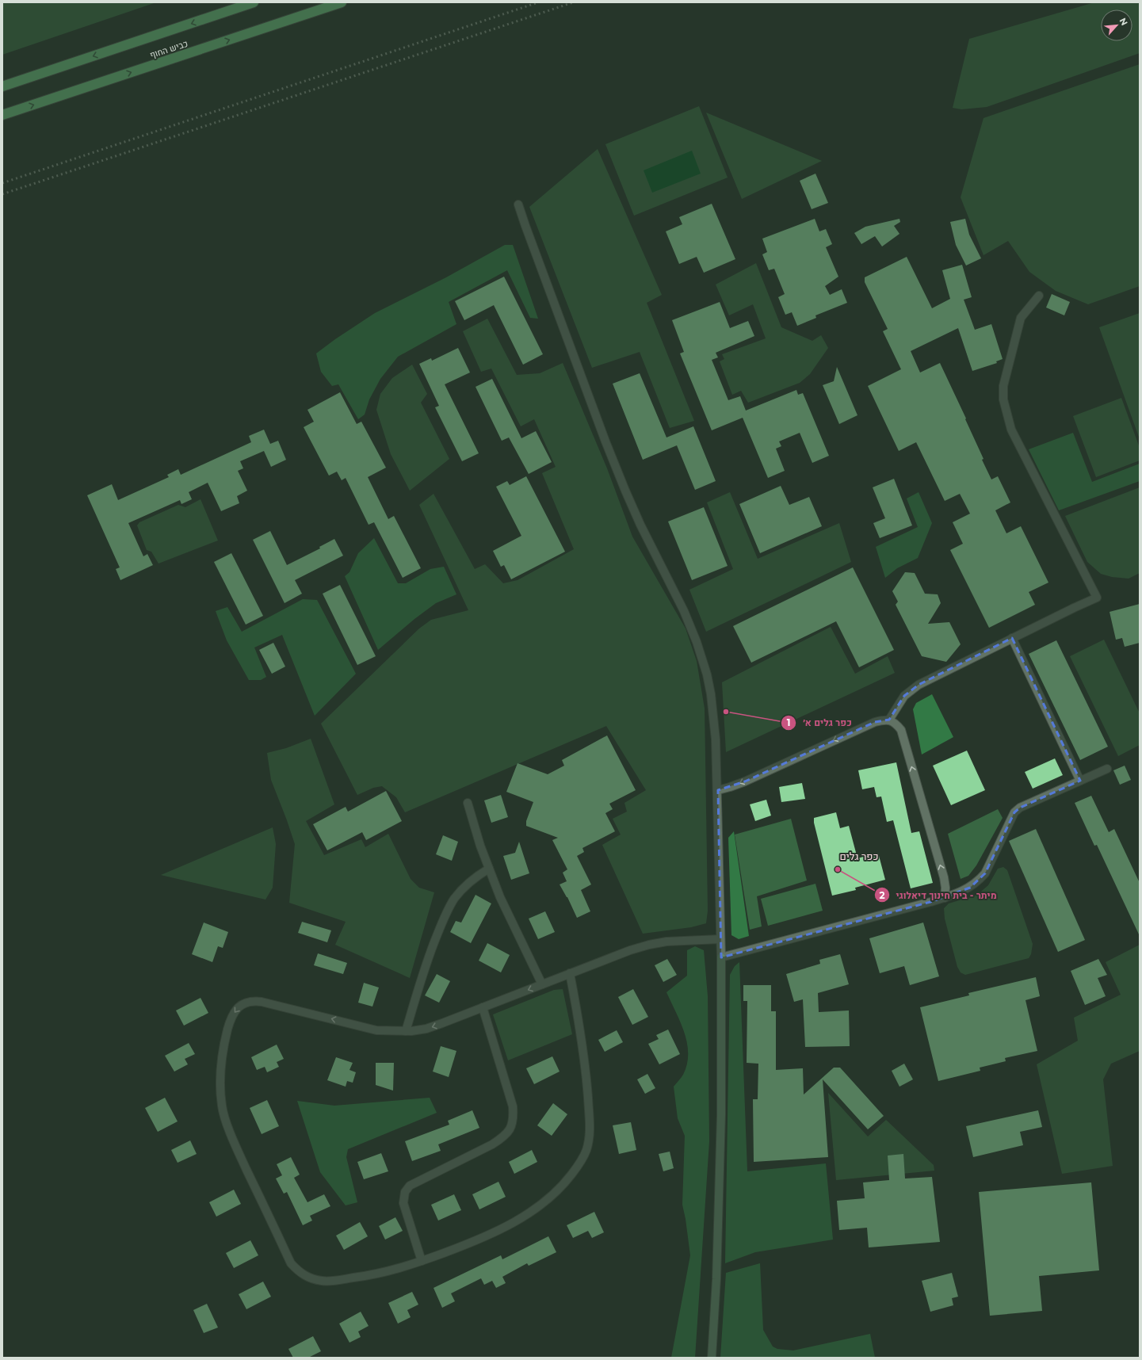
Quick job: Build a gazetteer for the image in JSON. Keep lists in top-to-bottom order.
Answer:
{
  "streets": {
    "highway": ["כביש החוף"]
  },
  "districts": ["כפר גלים"],
  "places": ["כפר גלים א׳", "מיתר - בית חינוך דיאלוגי"],
  "north": "top right"
}
